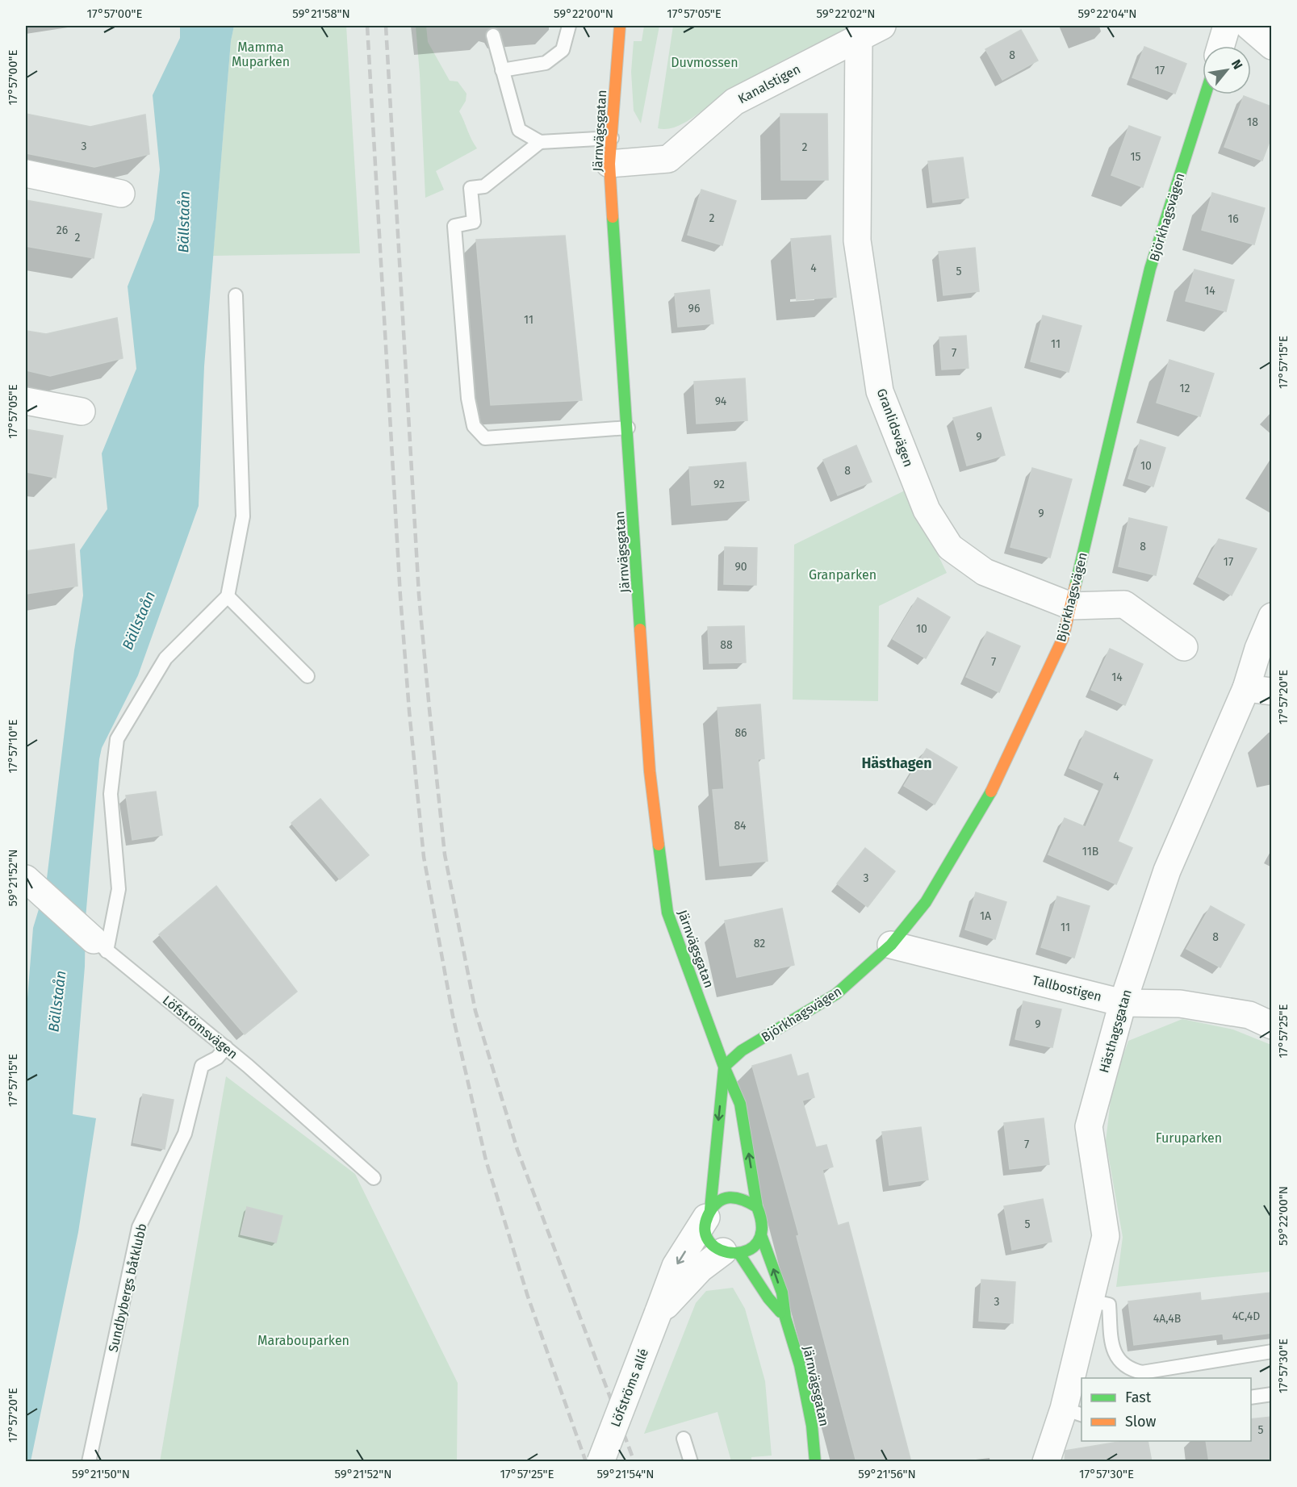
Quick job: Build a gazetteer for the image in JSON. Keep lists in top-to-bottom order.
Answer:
{
  "streets": {
    "street": [
      "Kanalstigen",
      "Järnvägsgatan",
      "Björkhagsvägen",
      "Granlidsvägen",
      "Tallbostigen",
      "Löfströmsvägen",
      "Hästhagsgatan",
      "Löfströms allé"
    ],
    "lane": ["Sundbybergs båtklubb"]
  },
  "crossings": [
    ["Kanalstigen", "Järnvägsgatan"],
    ["Kanalstigen", "Granlidsvägen"],
    ["Järnvägsgatan", "Björkhagsvägen"],
    ["Järnvägsgatan", "Löfströms allé"],
    ["Björkhagsvägen", "Granlidsvägen"],
    ["Björkhagsvägen", "Tallbostigen"],
    ["Tallbostigen", "Hästhagsgatan"],
    ["Löfströmsvägen", "Sundbybergs båtklubb"]
  ],
  "districts": ["Hästhagen"],
  "water": ["Bällstaån"],
  "parks": [
    "Mamma Muparken",
    "Duvmossen",
    "Granparken",
    "Furuparken",
    "Marabouparken"
  ],
  "house_numbers": [
    "8",
    "17",
    "18",
    "3",
    "2",
    "15",
    "2",
    "16",
    "26",
    "2",
    "4",
    "5",
    "14",
    "96",
    "11",
    "11",
    "7",
    "12",
    "94",
    "9",
    "10",
    "8",
    "92",
    "9",
    "8",
    "17",
    "90",
    "10",
    "88",
    "7",
    "14",
    "86",
    "4",
    "84",
    "11B",
    "3",
    "1A",
    "11",
    "8",
    "82",
    "9",
    "7",
    "5",
    "3",
    "4C,4D",
    "4A,4B",
    "5"
  ],
  "legend": ["Fast", "Slow"],
  "north": "top right",
  "coordinates": [
    "17°57'00\"E",
    "59°21'58\"N",
    "59°22'00\"N",
    "17°57'05\"E",
    "59°22'02\"N",
    "59°22'04\"N",
    "17°57'15\"E",
    "17°57'20\"E",
    "17°57'10\"E",
    "59°21'52\"N",
    "17°57'25\"E",
    "17°57'30\"E",
    "59°21'50\"N",
    "59°21'54\"N",
    "59°21'56\"N"
  ]
}
